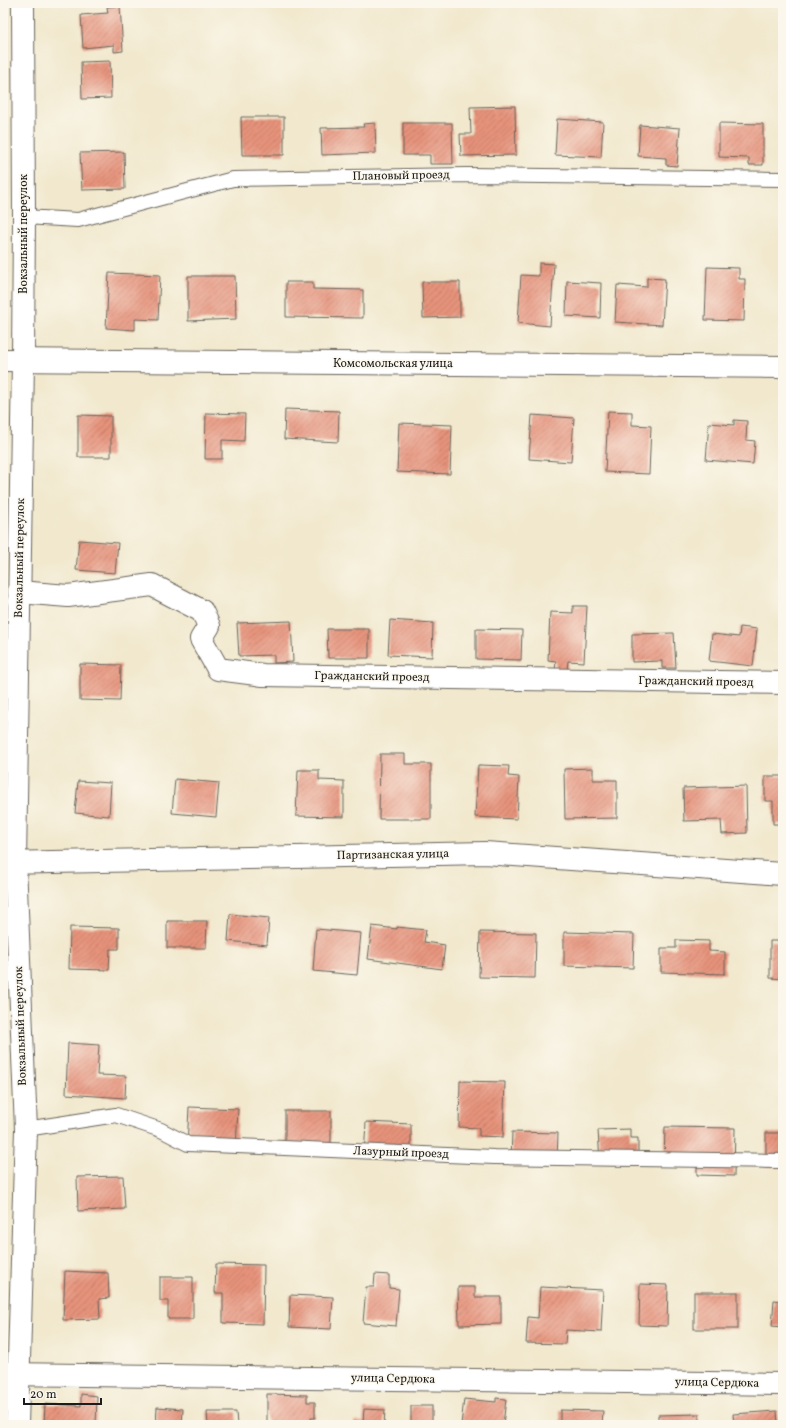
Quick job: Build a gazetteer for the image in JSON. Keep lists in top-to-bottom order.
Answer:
{
  "streets": {
    "street": [
      "Вокзальный переулок",
      "Комсомольская улица",
      "Гражданский проезд",
      "Партизанская улица",
      "улица Сердюка"
    ],
    "lane": ["Плановый проезд", "Лазурный проезд"]
  },
  "crossings": [
    ["Плановый проезд", "Вокзальный переулок"],
    ["Вокзальный переулок", "Комсомольская улица"],
    ["Вокзальный переулок", "Гражданский проезд"],
    ["Вокзальный переулок", "Партизанская улица"],
    ["Вокзальный переулок", "Лазурный проезд"],
    ["Вокзальный переулок", "улица Сердюка"]
  ],
  "scale_bar": "20 m"
}
